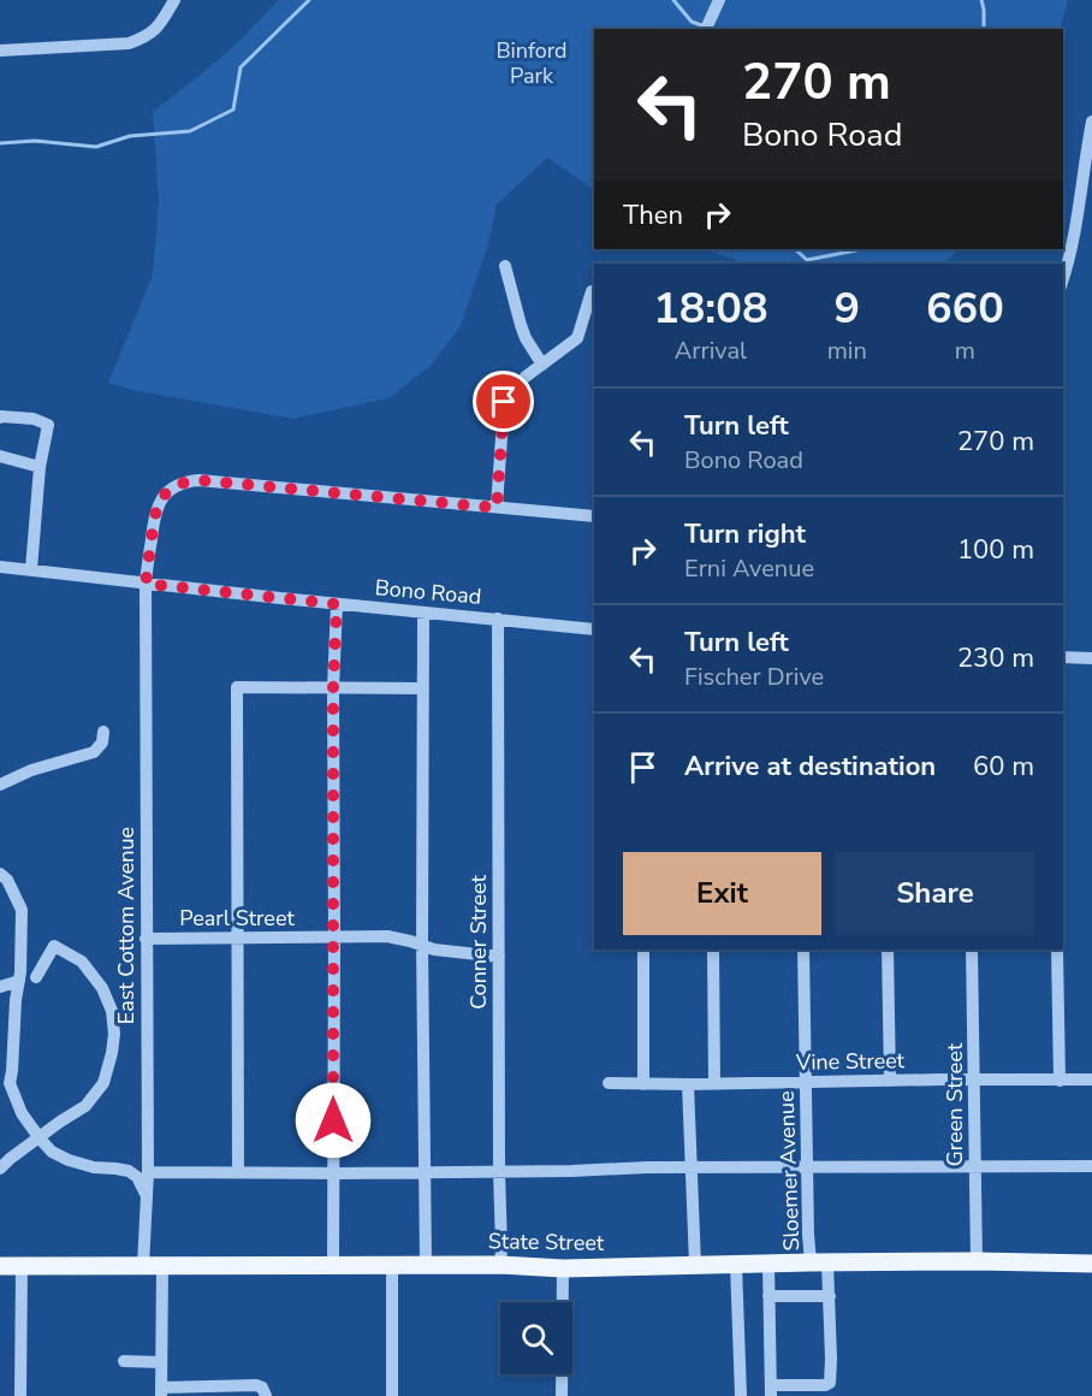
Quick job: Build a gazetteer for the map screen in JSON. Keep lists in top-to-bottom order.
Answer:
{
  "streets": {
    "main road": ["State Street"],
    "street": [
      "Bono Road",
      "Pearl Street",
      "East Cottom Avenue",
      "Conner Street",
      "Vine Street",
      "Green Street",
      "Sloemer Avenue"
    ]
  },
  "crossings": [
    ["Bono Road", "East Cottom Avenue"],
    ["Bono Road", "Conner Street"],
    ["Pearl Street", "East Cottom Avenue"],
    ["Pearl Street", "Conner Street"],
    ["East Cottom Avenue", "State Street"],
    ["Conner Street", "State Street"],
    ["Vine Street", "Green Street"],
    ["Vine Street", "Sloemer Avenue"],
    ["Green Street", "State Street"],
    ["Sloemer Avenue", "State Street"]
  ],
  "parks": ["Binford Park"],
  "page": {
    "turn": ["270 m", "Bono Road"],
    "then": "Then",
    "eta": [
      "18:08",
      "Arrival",
      "9",
      "min",
      "660",
      "m"
    ],
    "list": [
      {
        "name": "Turn left",
        "note": "Bono Road",
        "value": "270 m"
      },
      {
        "name": "Turn right",
        "note": "Erni Avenue",
        "value": "100 m"
      },
      {
        "name": "Turn left",
        "note": "Fischer Drive",
        "value": "230 m"
      },
      {
        "name": "Arrive at destination",
        "value": "60 m"
      }
    ],
    "buttons": ["Exit", "Share"]
  }
}
